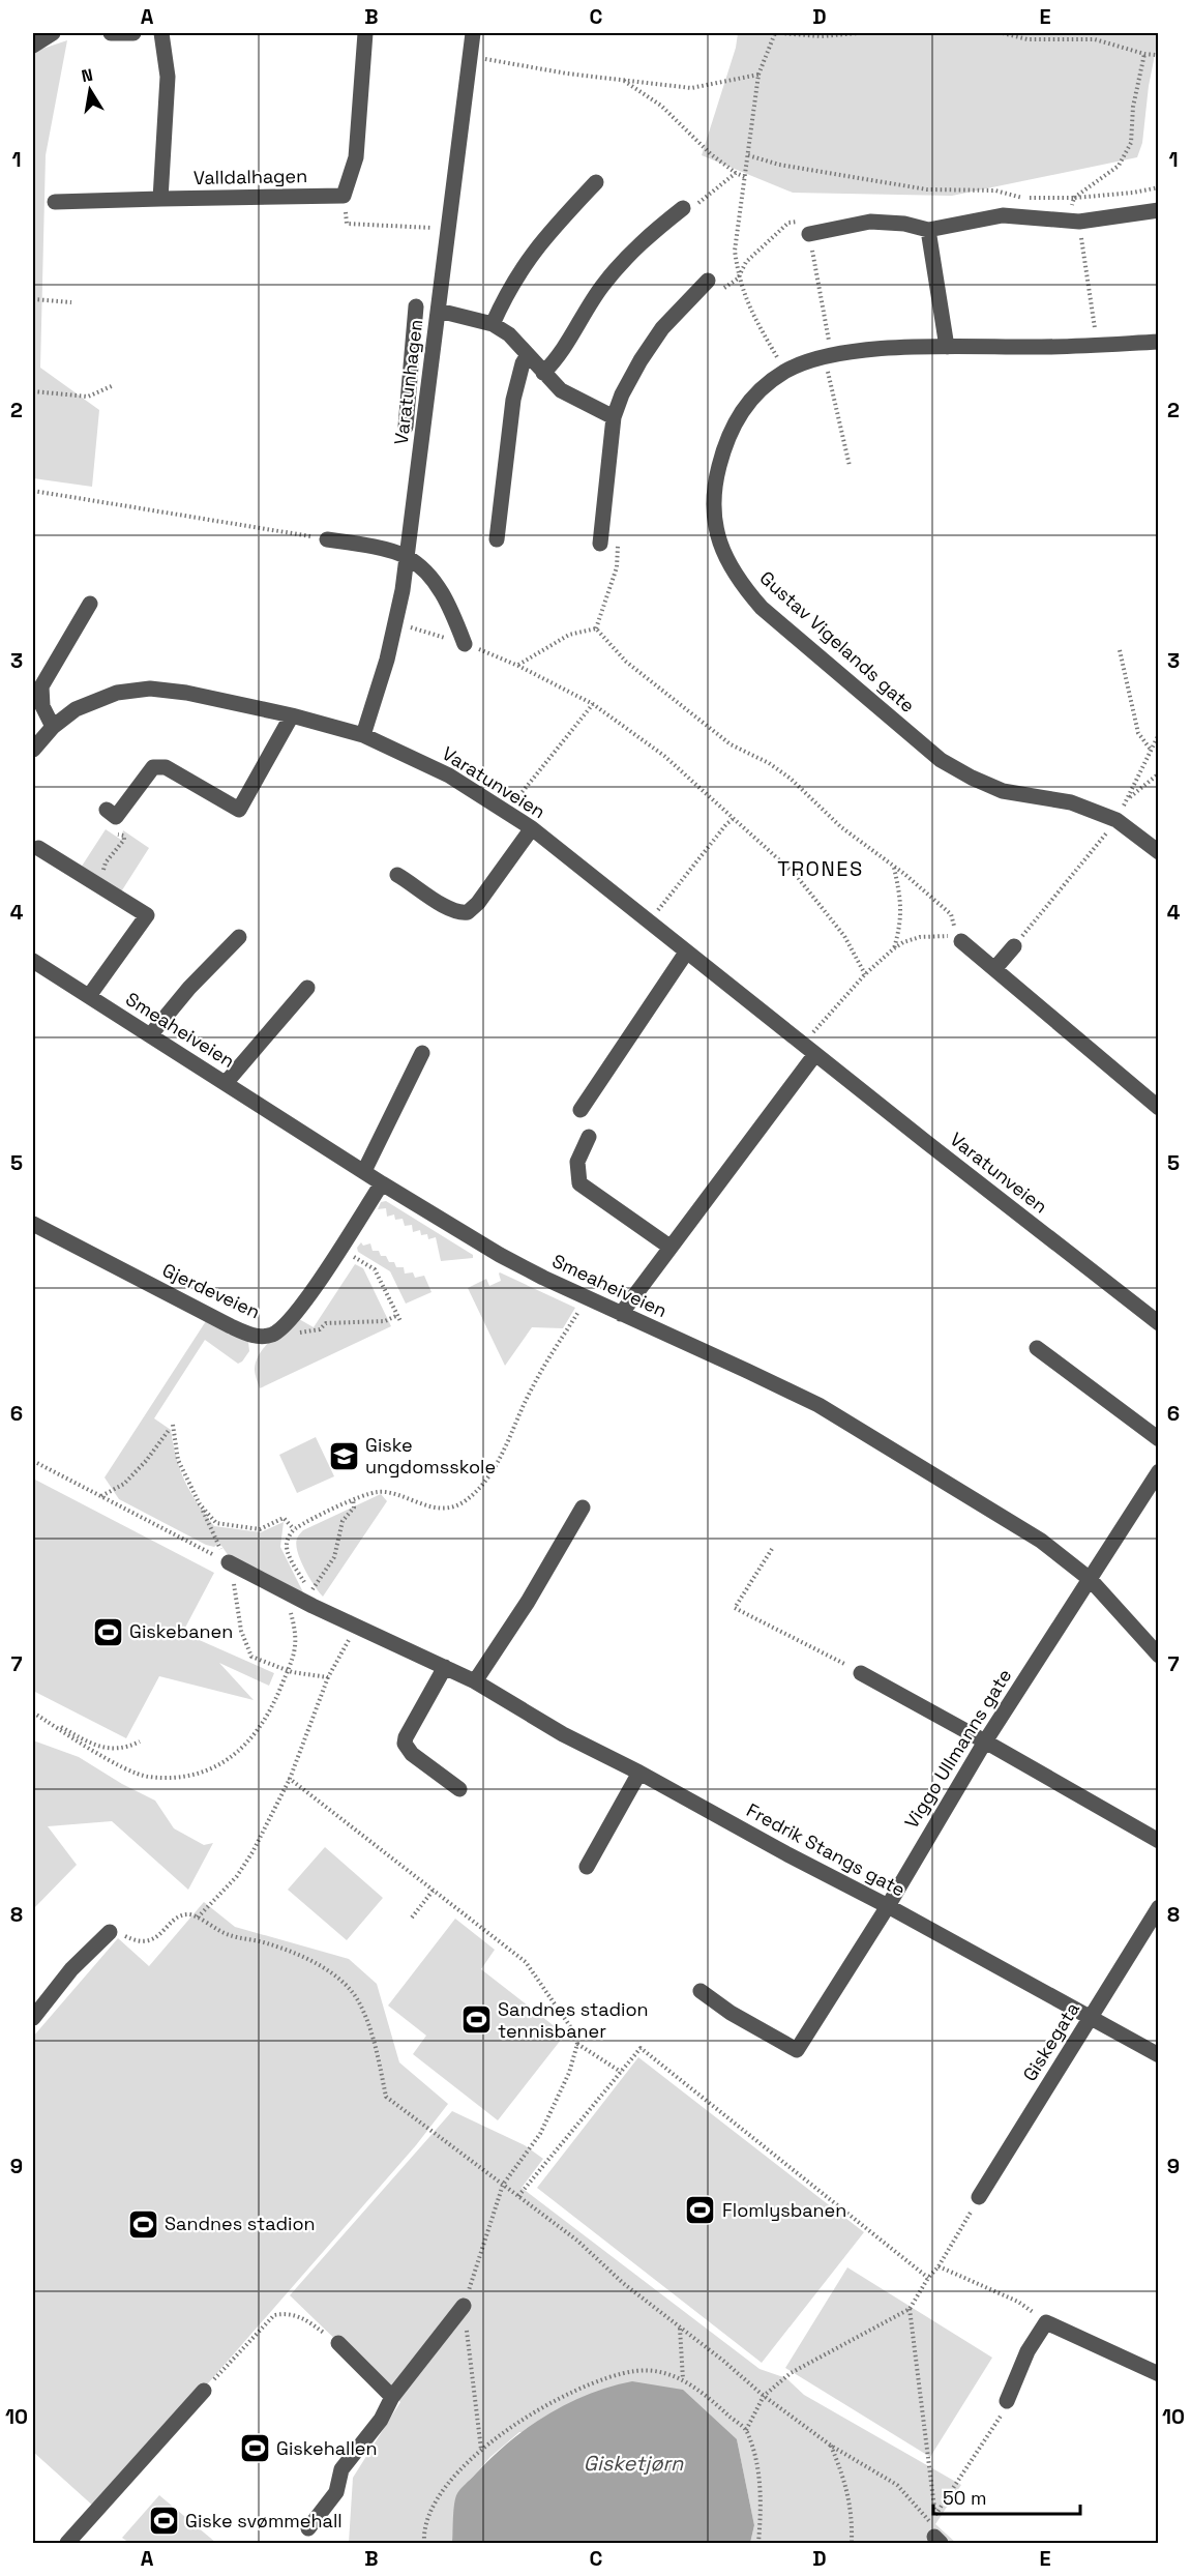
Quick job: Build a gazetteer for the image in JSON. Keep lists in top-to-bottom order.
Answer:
{
  "streets": {
    "street": [
      "Valldalhagen",
      "Varatunhagen",
      "Gustav Vigelands gate",
      "Varatunveien",
      "Smeaheiveien",
      "Gjerdeveien",
      "Viggo Ullmanns gate",
      "Fredrik Stangs gate",
      "Giskegata"
    ]
  },
  "crossings": [
    ["Varatunhagen", "Varatunveien"],
    ["Smeaheiveien", "Viggo Ullmanns gate"],
    ["Viggo Ullmanns gate", "Fredrik Stangs gate"],
    ["Fredrik Stangs gate", "Giskegata"]
  ],
  "districts": ["TRONES"],
  "water": ["Gisketjørn"],
  "places": {
    "school or university": ["Giske ungdomsskole"],
    "sports": [
      "Giskebanen",
      "Sandnes stadion tennisbaner",
      "Flomlysbanen",
      "Sandnes stadion",
      "Giskehallen",
      "Giske svømmehall"
    ]
  },
  "scale_bar": "50 m",
  "north": "top",
  "grid": {
    "columns": [
      "A",
      "B",
      "C",
      "D",
      "E"
    ],
    "rows": [
      "1",
      "2",
      "3",
      "4",
      "5",
      "6",
      "7",
      "8",
      "9",
      "10"
    ]
  }
}
